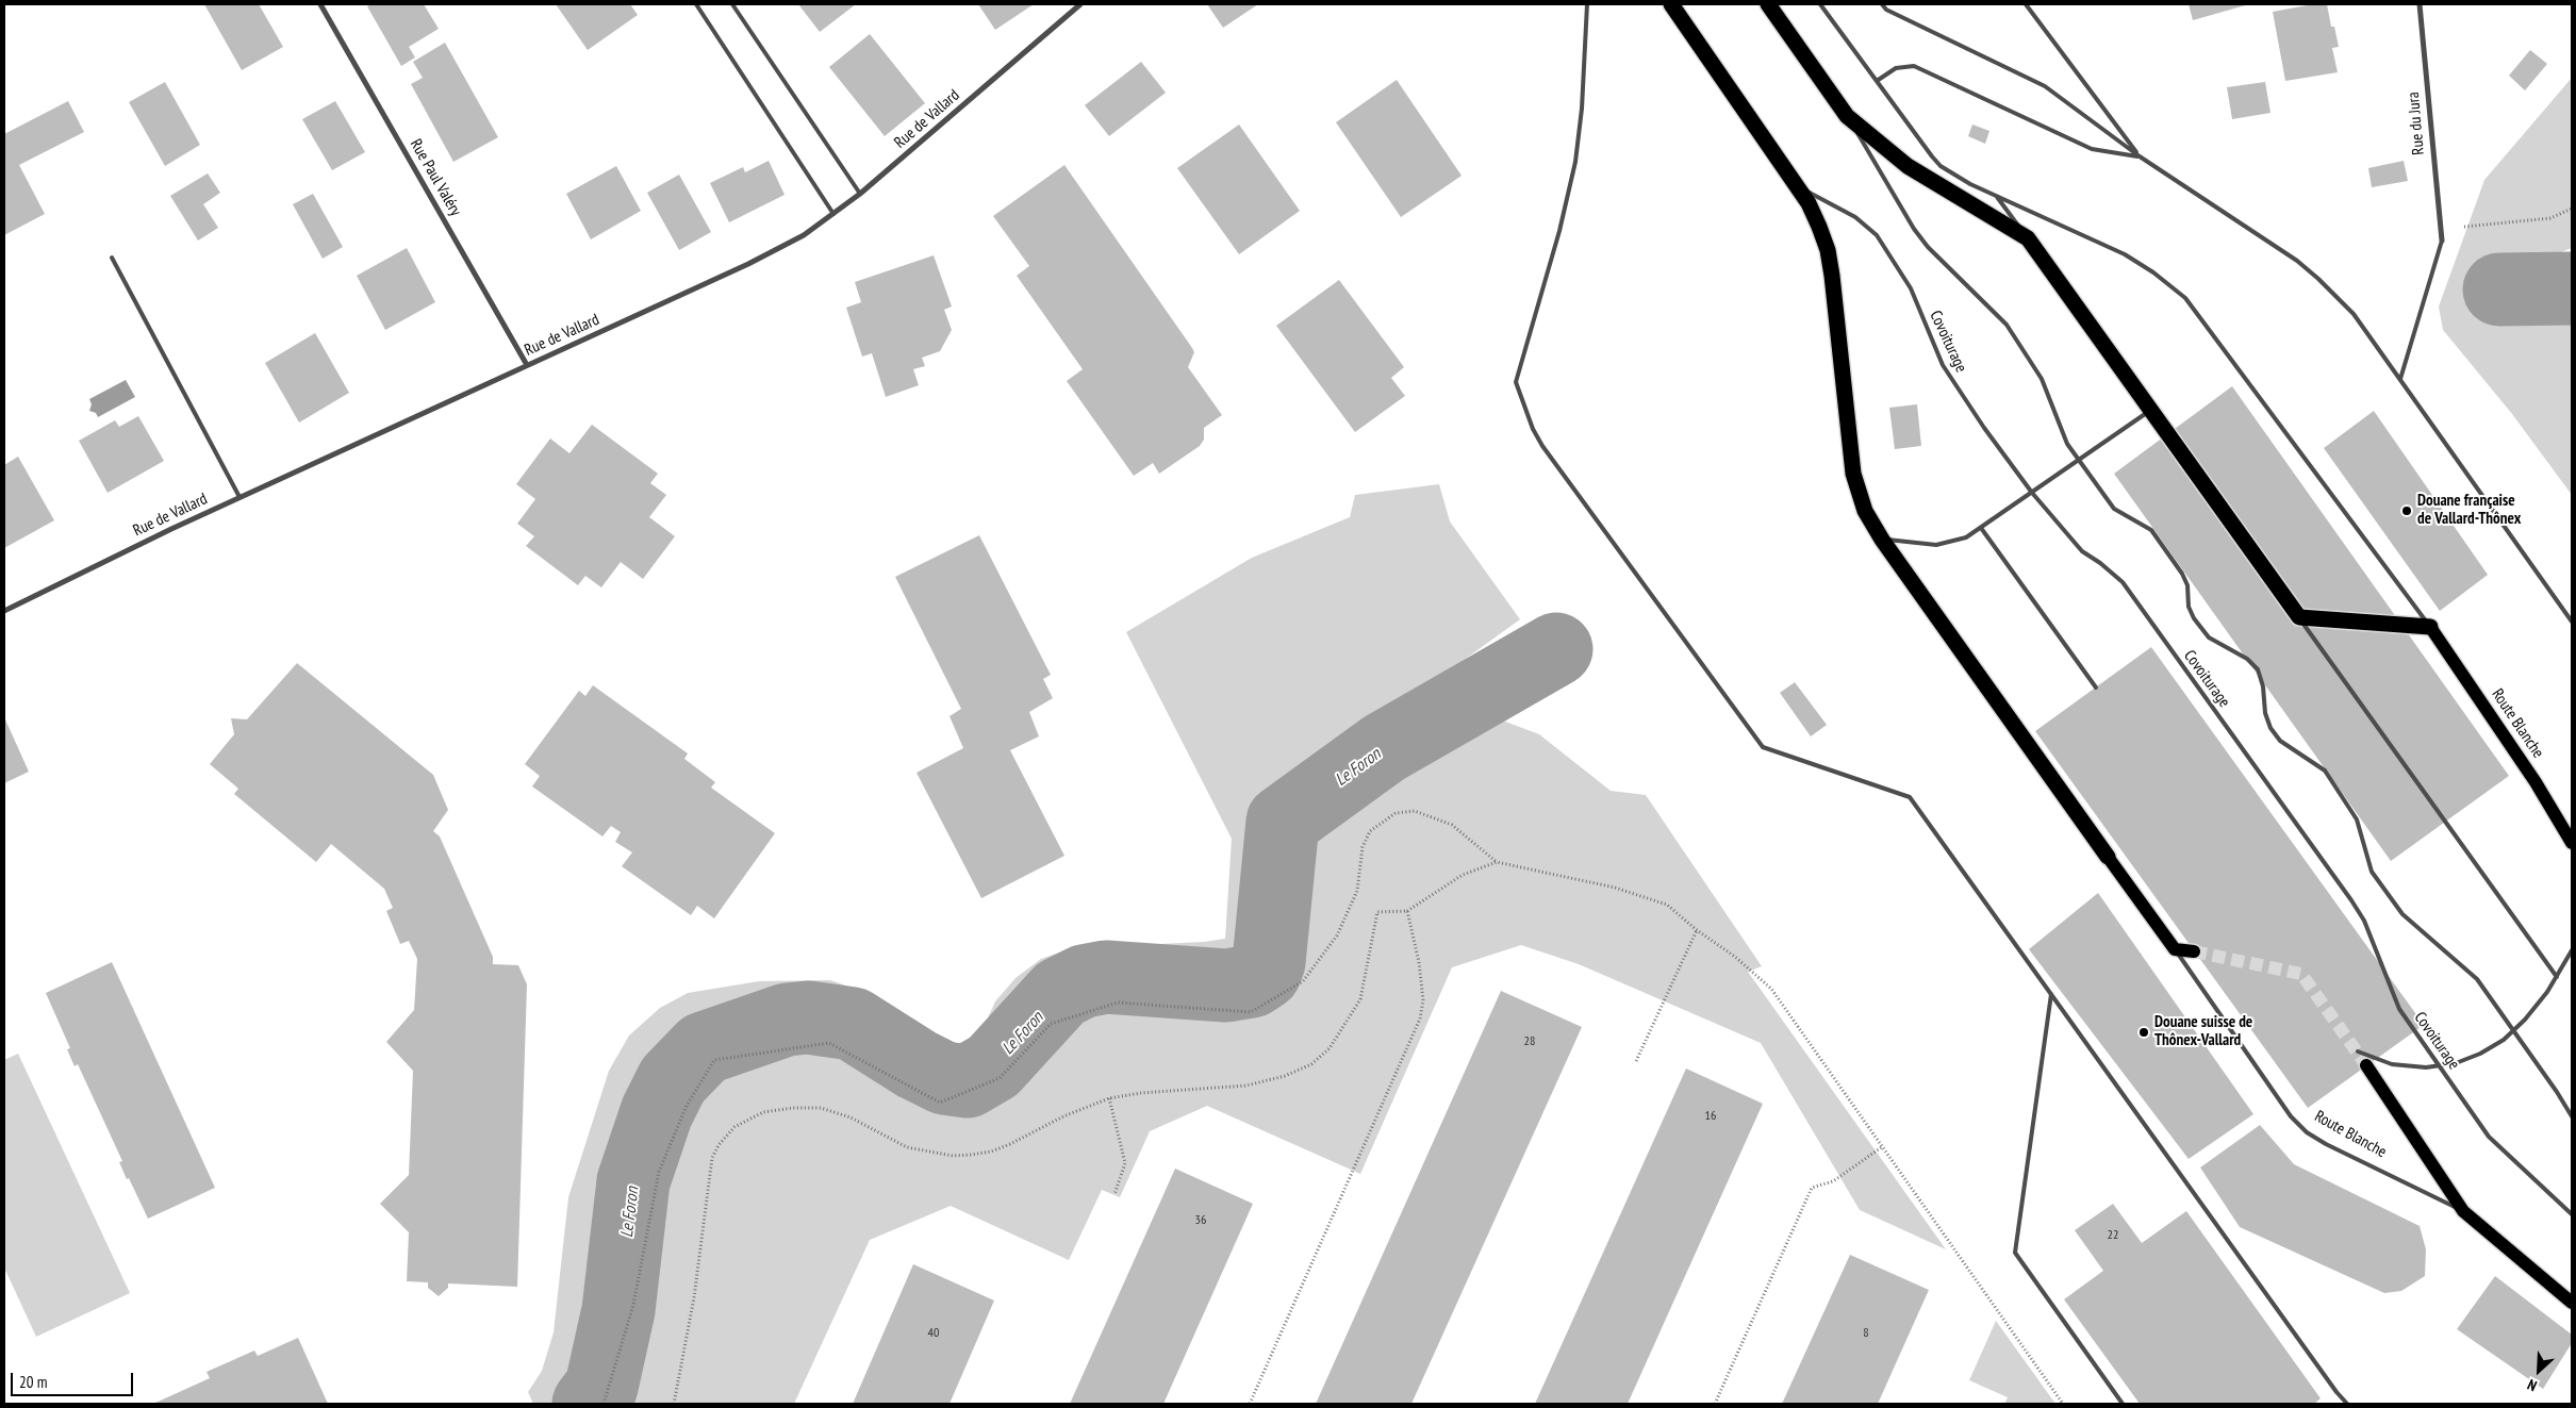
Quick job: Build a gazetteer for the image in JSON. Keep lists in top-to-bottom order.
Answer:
{
  "streets": {
    "main road": ["Route Blanche"],
    "street": ["Rue de Vallard", "Rue du Jura", "Rue Paul Valéry"],
    "lane": ["Covoiturage"]
  },
  "crossings": [
    ["Rue de Vallard", "Rue Paul Valéry"]
  ],
  "water": ["Le Foron"],
  "places": ["Douane française de Vallard-Thônex", "Douane suisse de Thônex-Vallard"],
  "house_numbers": [
    "28",
    "16",
    "36",
    "22",
    "40",
    "8"
  ],
  "scale_bar": "20 m",
  "north": "bottom left"
}
